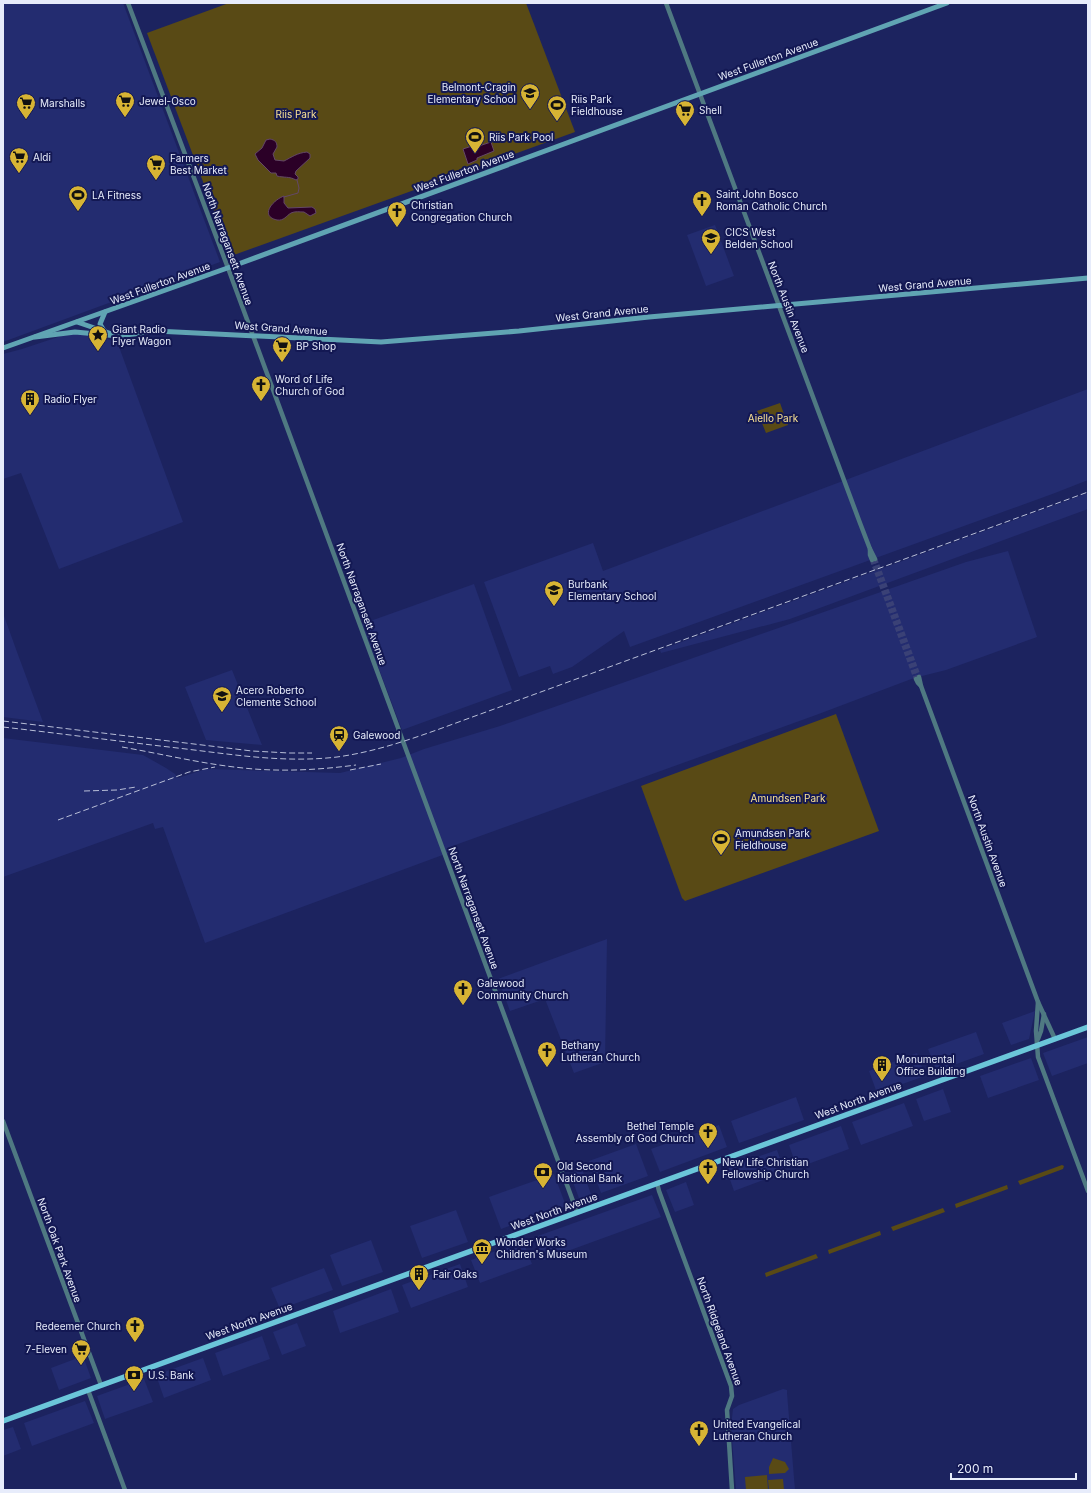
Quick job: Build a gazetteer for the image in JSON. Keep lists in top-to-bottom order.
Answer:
{
  "streets": {
    "main road": ["West Fullerton Avenue", "West Grand Avenue", "West North Avenue"],
    "street": [
      "North Narragansett Avenue",
      "North Austin Avenue",
      "North Oak Park Avenue",
      "North Ridgeland Avenue"
    ]
  },
  "crossings": [
    ["West Fullerton Avenue", "North Narragansett Avenue"],
    ["West Fullerton Avenue", "West Grand Avenue"],
    ["West Fullerton Avenue", "North Austin Avenue"],
    ["North Narragansett Avenue", "West Grand Avenue"],
    ["North Narragansett Avenue", "West North Avenue"],
    ["West Grand Avenue", "North Austin Avenue"],
    ["North Austin Avenue", "West North Avenue"],
    ["West North Avenue", "North Oak Park Avenue"],
    ["West North Avenue", "North Ridgeland Avenue"]
  ],
  "parks": ["Riis Park", "Aiello Park", "Amundsen Park"],
  "places": {
    "school or university": [
      "Belmont-Cragin Elementary School",
      "CICS West Belden School",
      "Burbank Elementary School",
      "Acero Roberto Clemente School"
    ],
    "supermarket": [
      "Jewel-Osco",
      "Marshalls",
      "Shell",
      "Aldi",
      "Farmers Best Market",
      "BP Shop",
      "7-Eleven"
    ],
    "sports": [
      "Riis Park Fieldhouse",
      "Riis Park Pool",
      "LA Fitness",
      "Amundsen Park Fieldhouse"
    ],
    "church": [
      "Saint John Bosco Roman Catholic Church",
      "Christian Congregation Church",
      "Word of Life Church of God",
      "Galewood Community Church",
      "Bethany Lutheran Church",
      "Bethel Temple Assembly of God Church",
      "New Life Christian Fellowship Church",
      "Redeemer Church",
      "United Evangelical Lutheran Church"
    ],
    "place": ["Giant Radio Flyer Wagon"],
    "building": ["Radio Flyer", "Monumental Office Building", "Fair Oaks"],
    "station": ["Galewood"],
    "bank": ["Old Second National Bank", "U.S. Bank"],
    "museum": ["Wonder Works Children's Museum"]
  },
  "scale_bar": "200 m"
}
